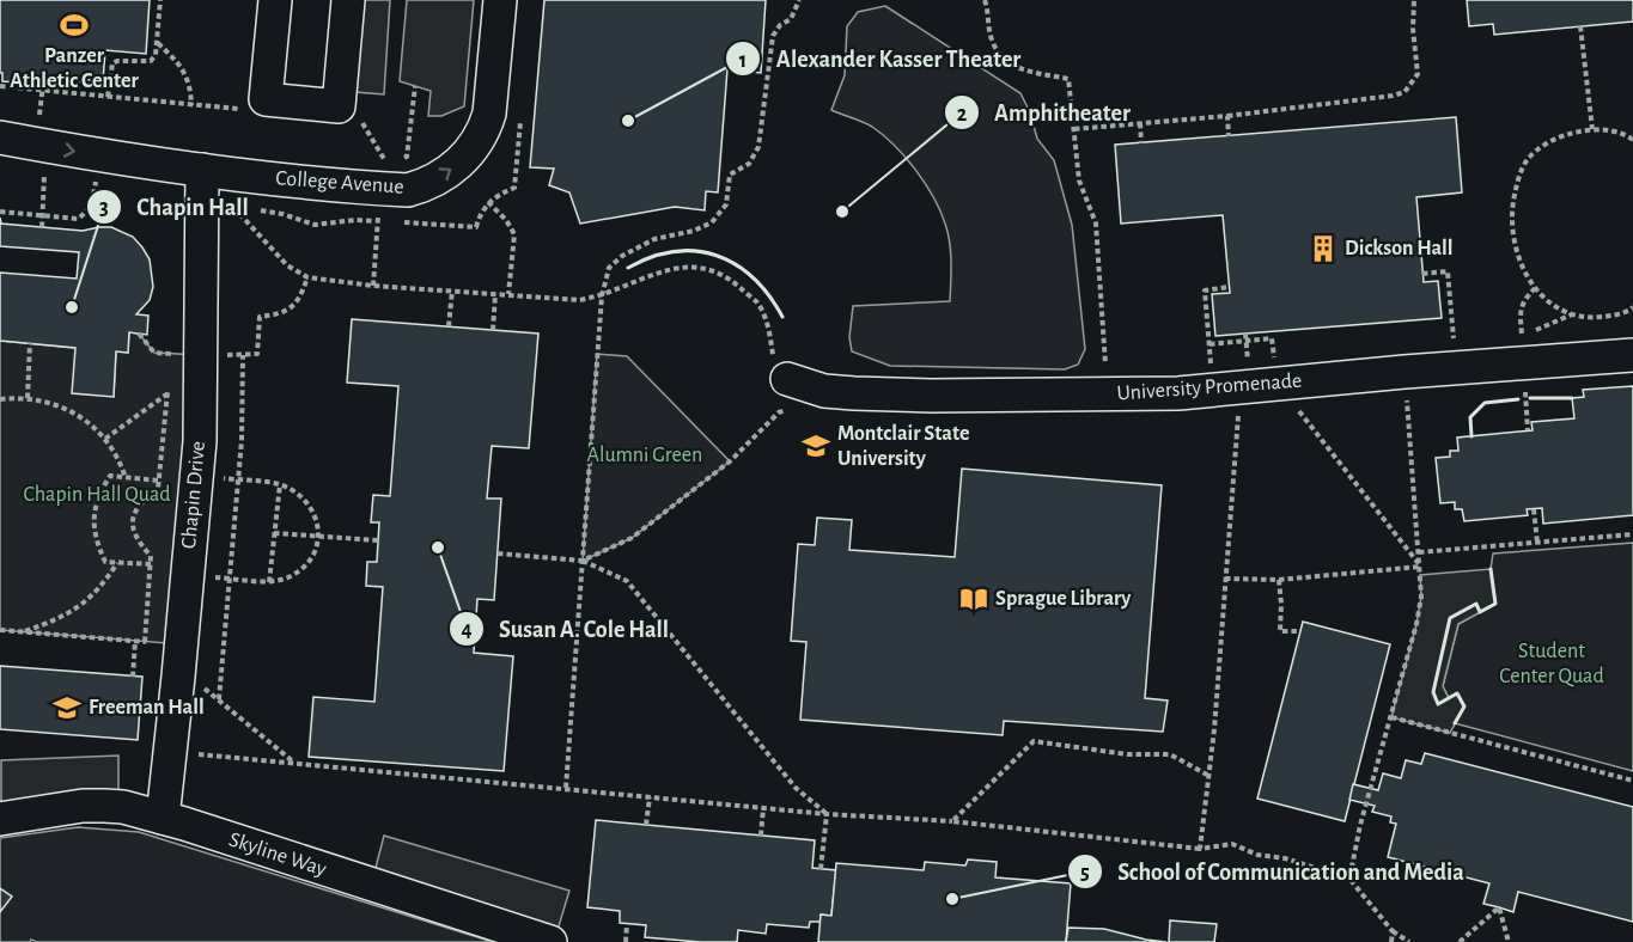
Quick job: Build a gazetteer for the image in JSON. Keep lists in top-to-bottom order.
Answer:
{
  "streets": {
    "street": [
      "College Avenue",
      "University Promenade",
      "Chapin Drive",
      "Skyline Way"
    ]
  },
  "crossings": [
    ["College Avenue", "Chapin Drive"],
    ["Chapin Drive", "Skyline Way"]
  ],
  "one_way": ["College Avenue"],
  "parks": ["Alumni Green", "Chapin Hall Quad", "Student Center Quad"],
  "places": {
    "sports": ["Panzer Athletic Center"],
    "other": [
      "Alexander Kasser Theater",
      "Amphitheater",
      "Chapin Hall",
      "Susan A. Cole Hall",
      "School of Communication and Media"
    ],
    "building": ["Dickson Hall"],
    "school or university": ["Montclair State University", "Freeman Hall"],
    "library": ["Sprague Library"]
  }
}
